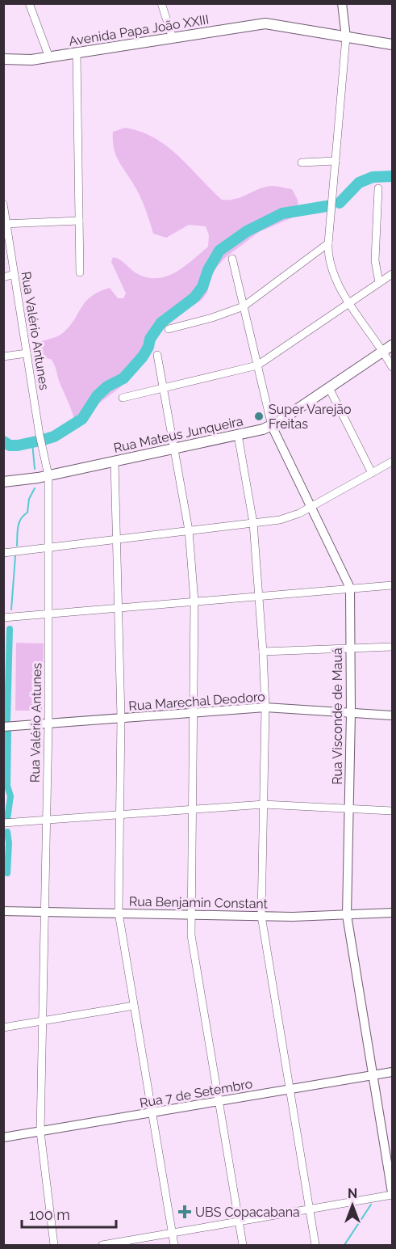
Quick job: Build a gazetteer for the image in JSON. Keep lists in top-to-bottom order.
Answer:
{
  "streets": {
    "main road": ["Avenida Papa João XXIII", "Rua Mateus Junqueira"],
    "street": [
      "Rua Valério Antunes",
      "Rua Marechal Deodoro",
      "Rua Visconde de Mauá",
      "Rua Benjamin Constant",
      "Rua 7 de Setembro"
    ]
  },
  "crossings": [
    ["Rua Valério Antunes", "Rua Mateus Junqueira"],
    ["Rua Valério Antunes", "Rua Marechal Deodoro"],
    ["Rua Valério Antunes", "Rua Benjamin Constant"],
    ["Rua Valério Antunes", "Rua 7 de Setembro"],
    ["Rua Mateus Junqueira", "Rua Visconde de Mauá"],
    ["Rua Marechal Deodoro", "Rua Visconde de Mauá"],
    ["Rua Visconde de Mauá", "Rua Benjamin Constant"],
    ["Rua Visconde de Mauá", "Rua 7 de Setembro"]
  ],
  "places": {
    "other": ["Super Varejão Freitas"],
    "health": ["UBS Copacabana"]
  },
  "scale_bar": "100 m",
  "north": "top"
}
